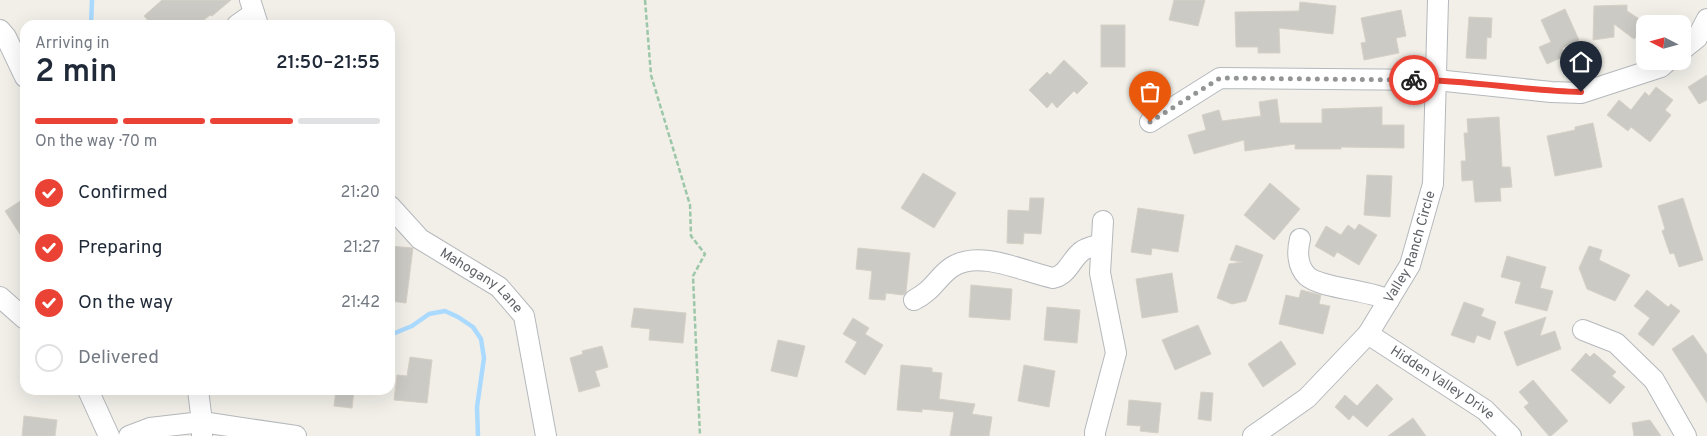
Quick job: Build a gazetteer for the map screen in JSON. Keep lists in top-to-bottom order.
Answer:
{
  "streets": {
    "street": ["Valley Ranch Circle", "Mahogany Lane", "Hidden Valley Drive"]
  },
  "crossings": [
    ["Valley Ranch Circle", "Hidden Valley Drive"]
  ],
  "north": "left",
  "page": {
    "heading": ["2 min", "Arriving in", "21:50–21:55"],
    "bar": "On the way · 70 m",
    "list": [
      ["Confirmed", "21:20"],
      ["Preparing", "21:27"],
      ["On the way", "21:42"],
      "Delivered"
    ]
  }
}
